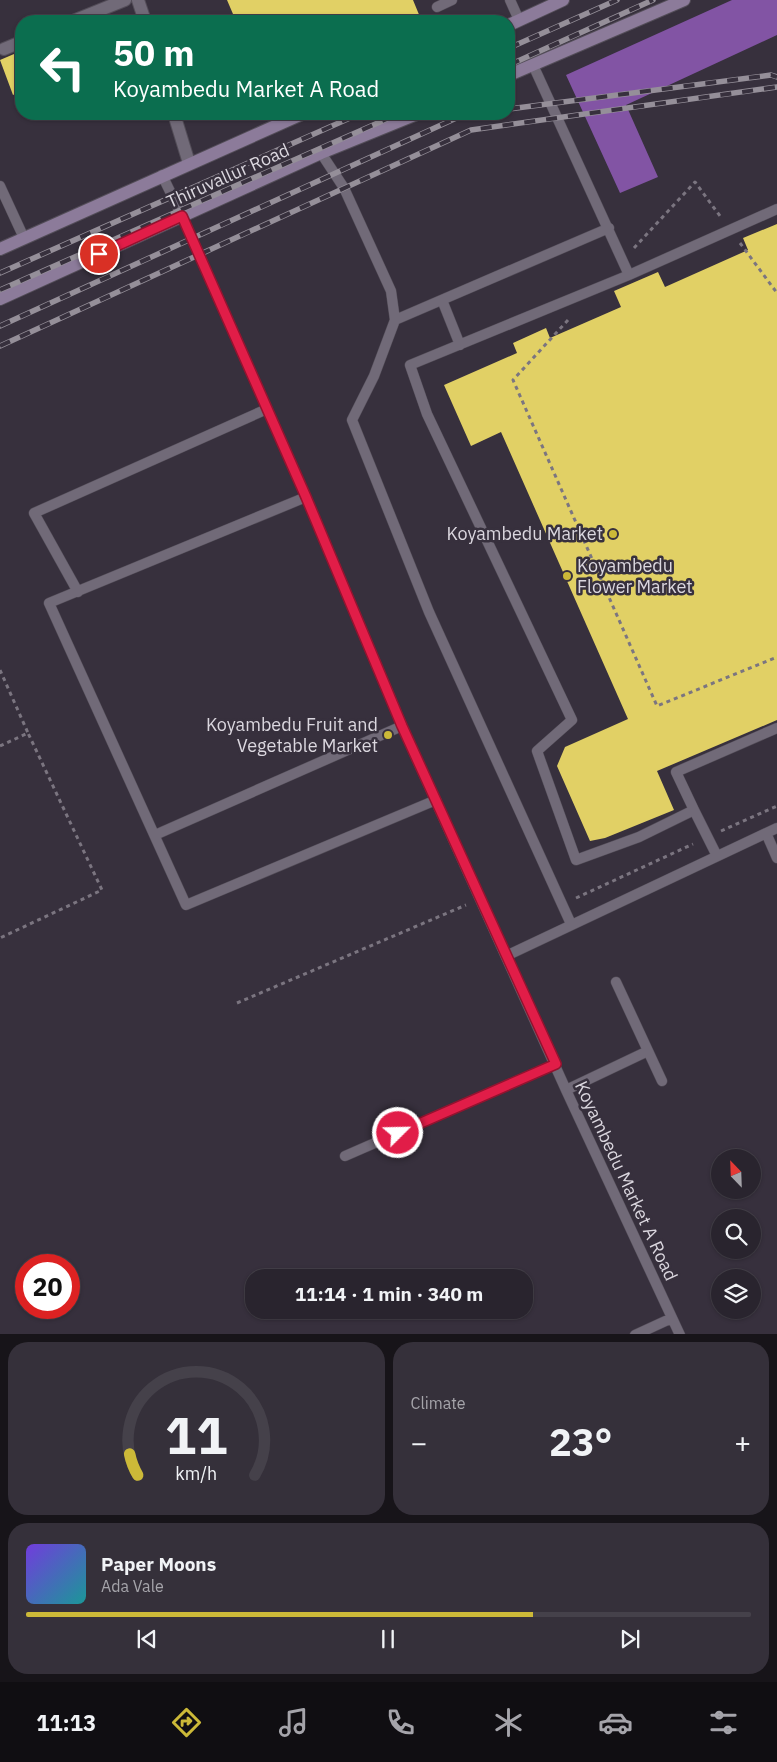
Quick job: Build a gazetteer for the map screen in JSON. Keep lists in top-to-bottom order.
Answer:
{
  "streets": {
    "street": ["Thiruvallur Road"],
    "lane": ["Koyambedu Market A Road"]
  },
  "crossings": [
    ["Thiruvallur Road", "Koyambedu Market A Road"]
  ],
  "places": ["Koyambedu Market", "Koyambedu Flower Market", "Koyambedu Fruit and Vegetable Market"],
  "north": "top left",
  "page": {
    "turn": ["50 m", "Koyambedu Market A Road"],
    "limit": "20",
    "trip": "11:14 · 1 min · 340 m",
    "tile": "Climate",
    "heat": ["−", "23°", "+"],
    "song": ["Paper Moons", "Ada Vale"],
    "tabs": "11:13",
    "gauge": ["11", "km/h"]
  }
}
